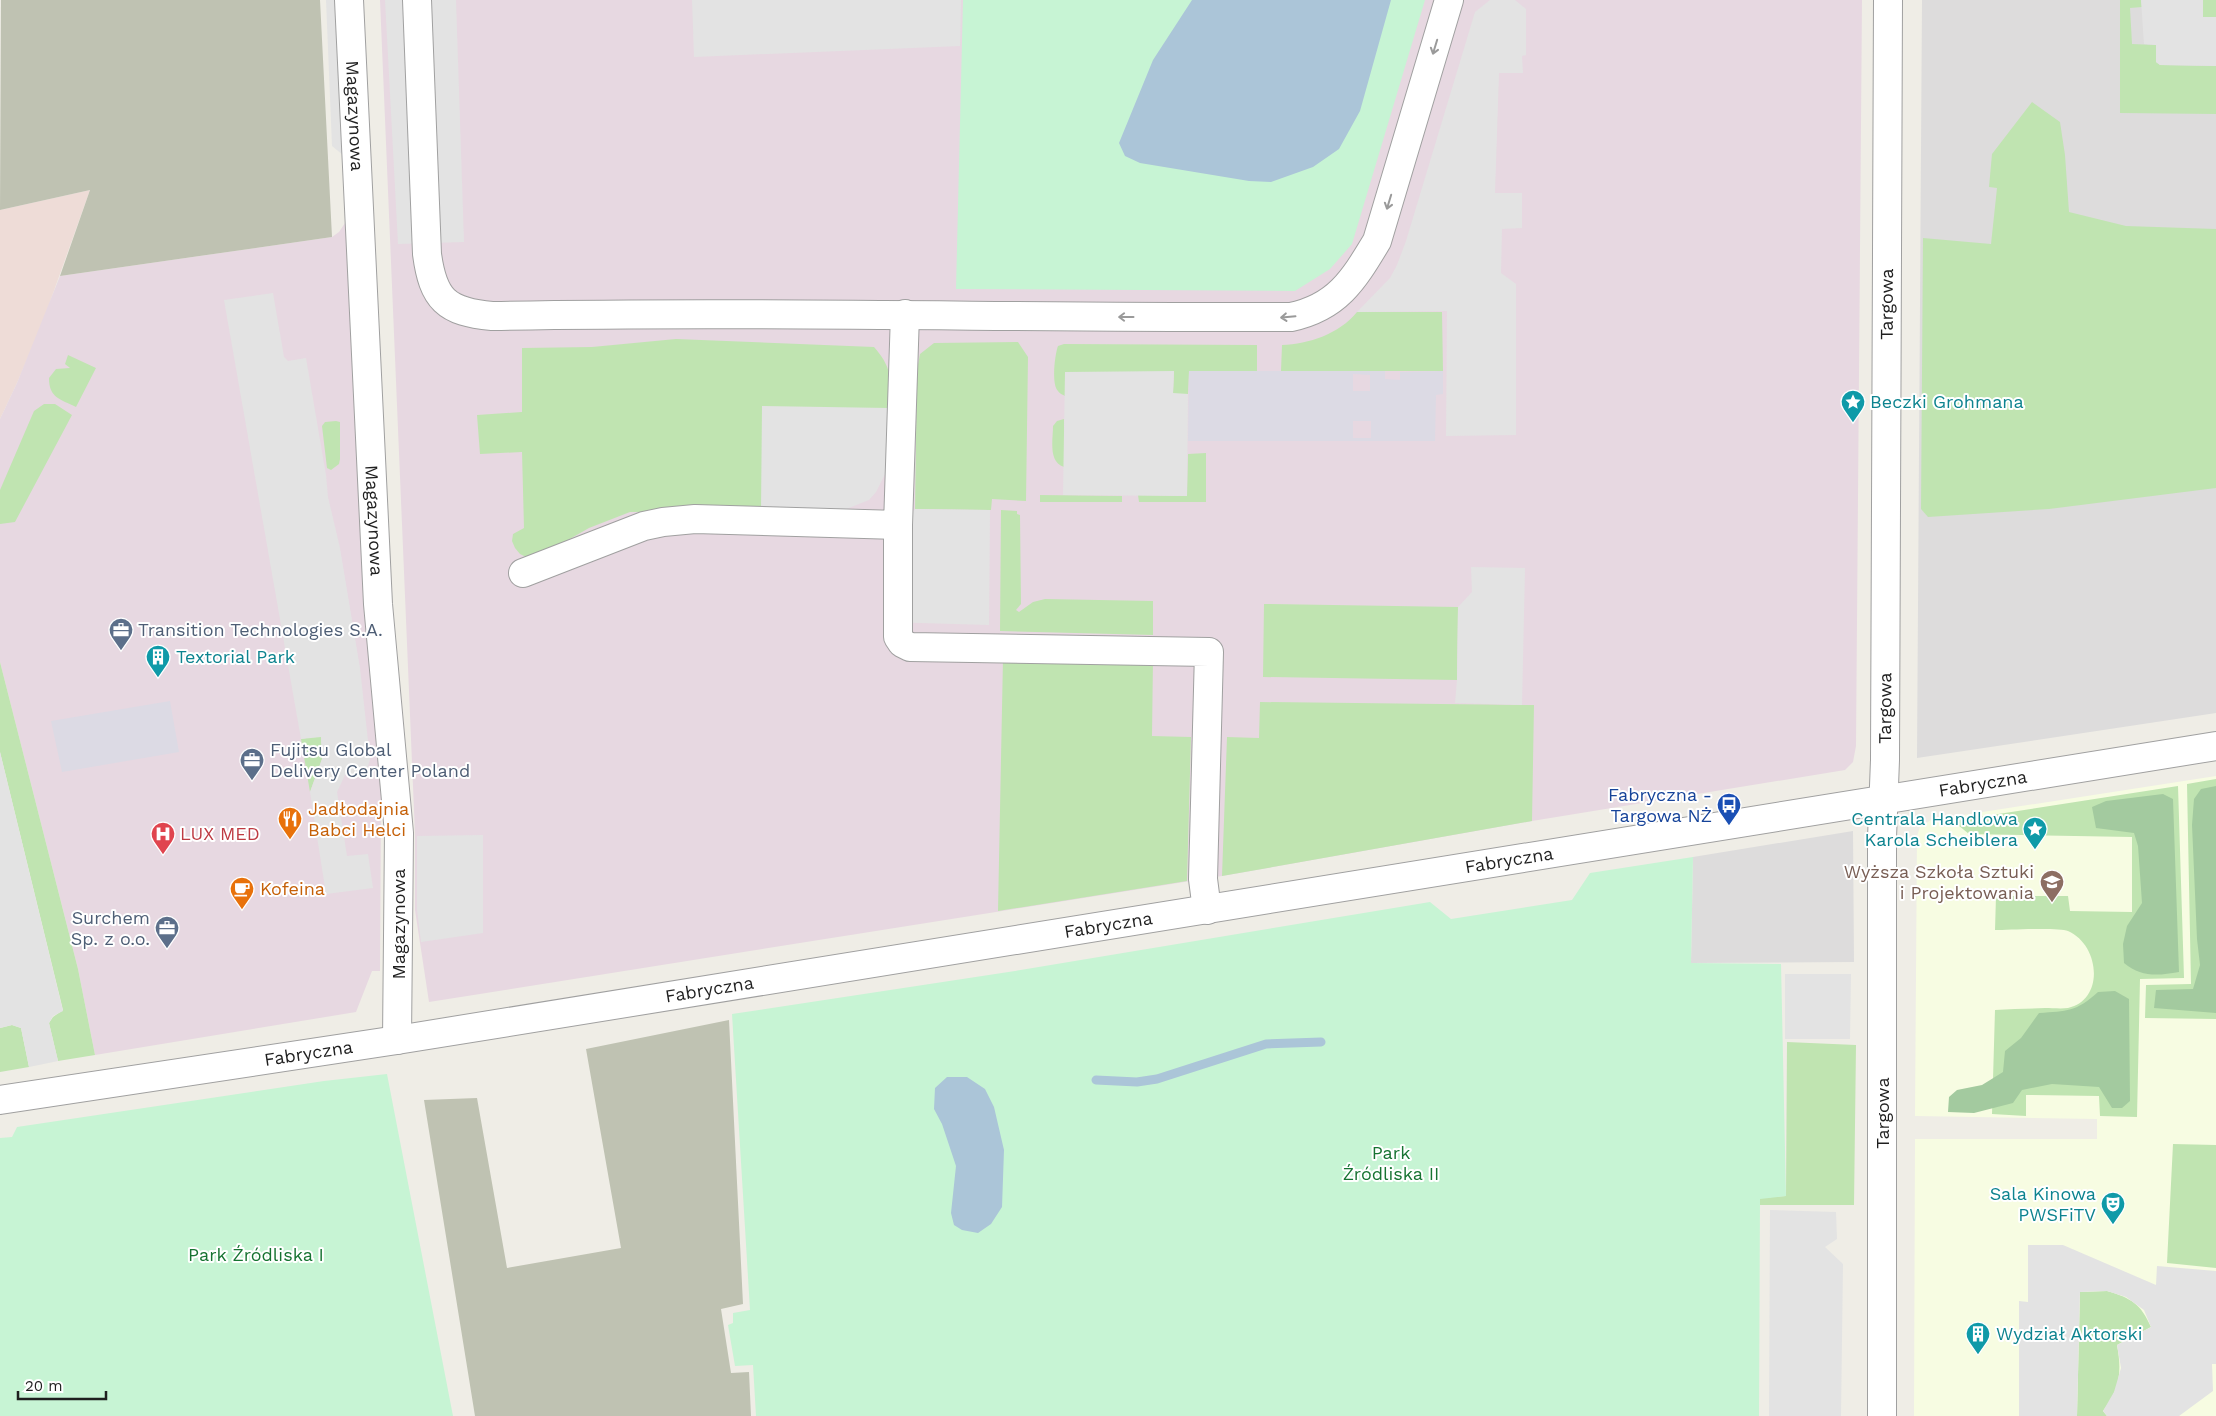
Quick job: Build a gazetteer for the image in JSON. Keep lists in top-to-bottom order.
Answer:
{
  "streets": {
    "street": ["Magazynowa", "Targowa", "Fabryczna"]
  },
  "crossings": [
    ["Magazynowa", "Fabryczna"],
    ["Targowa", "Fabryczna"]
  ],
  "parks": ["Park Źródliska II", "Park Źródliska I"],
  "places": {
    "place": ["Beczki Grohmana", "Centrala Handlowa Karola Scheiblera"],
    "office": ["Transition Technologies S.A.", "Fujitsu Global Delivery Center Poland", "Surchem Sp. z o.o."],
    "building": ["Textorial Park", "Wydział Aktorski"],
    "bus stop": ["Fabryczna - Targowa NŻ"],
    "restaurant": ["Jadłodajnia Babci Helci"],
    "hospital": ["LUX MED"],
    "school or university": ["Wyższa Szkoła Sztuki i Projektowania"],
    "cafe": ["Kofeina"],
    "theatre": ["Sala Kinowa PWSFiTV"]
  },
  "scale_bar": "20 m"
}
